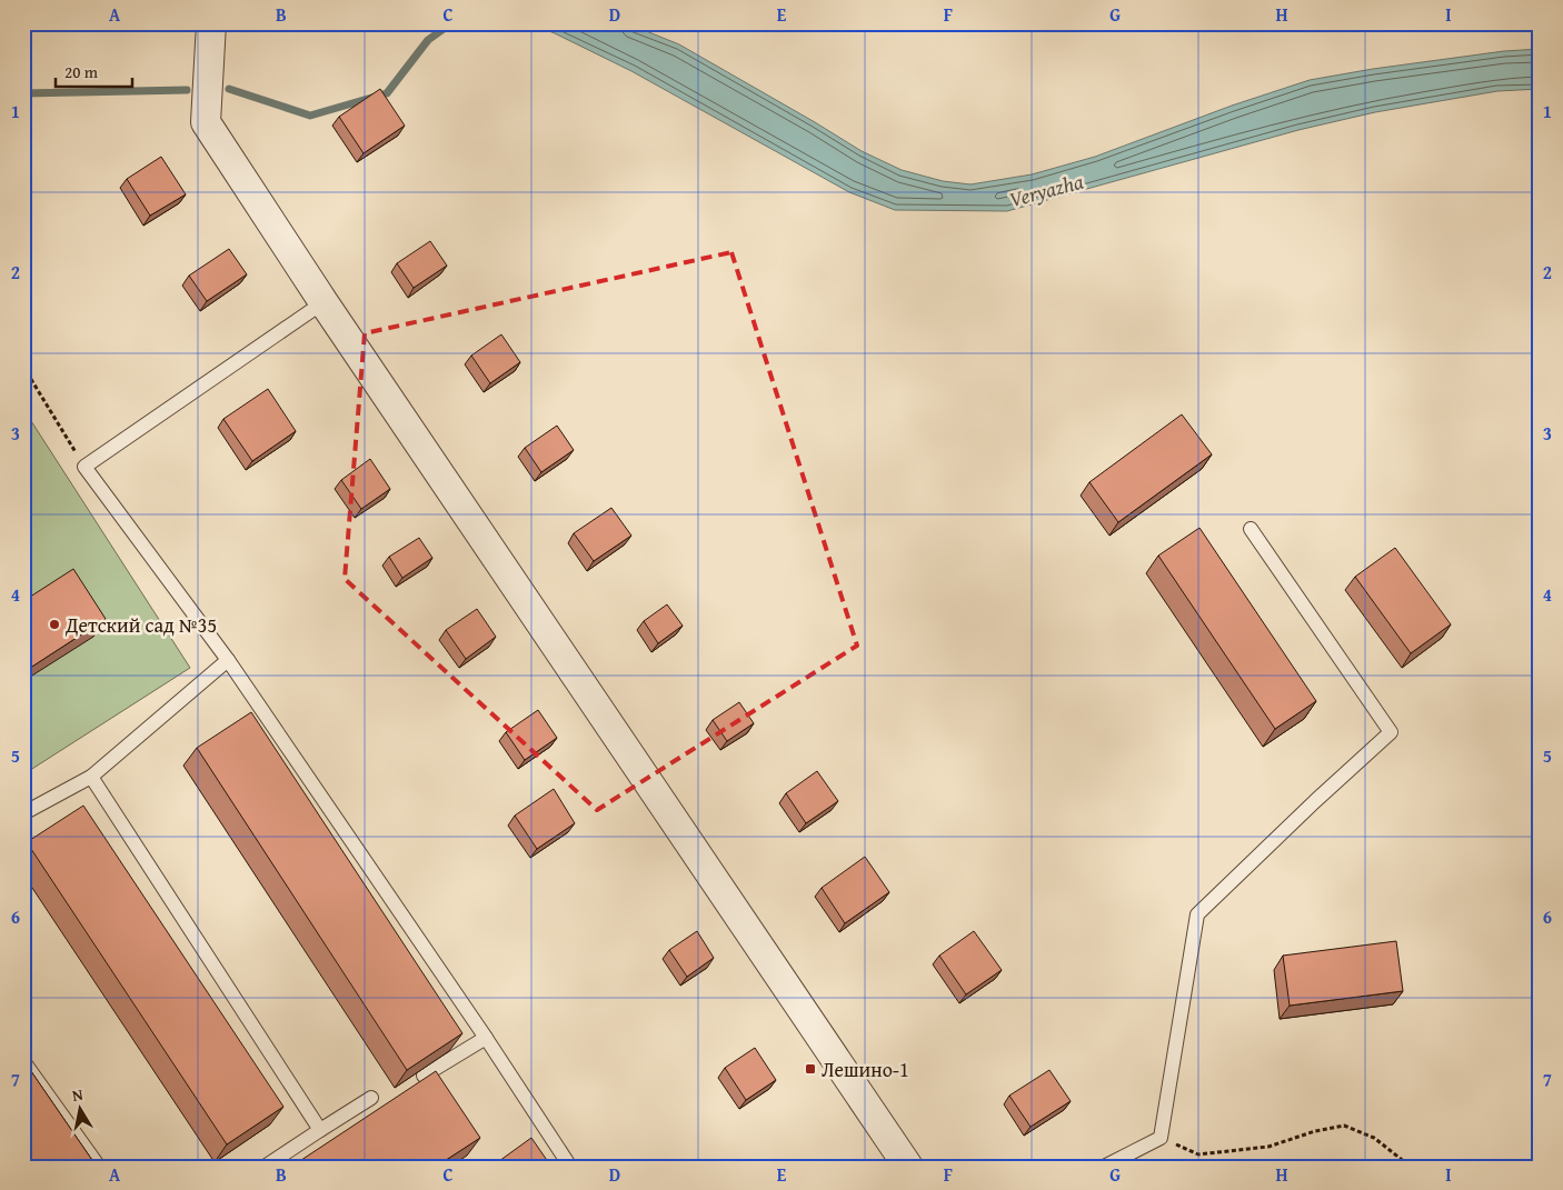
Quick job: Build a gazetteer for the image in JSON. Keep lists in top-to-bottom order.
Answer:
{
  "water": ["Veryazha"],
  "places": {
    "other": ["Детский сад №35"],
    "transit": ["Лешино-1"]
  },
  "scale_bar": "20 m",
  "north": "top",
  "grid": {
    "columns": [
      "A",
      "B",
      "C",
      "D",
      "E",
      "F",
      "G",
      "H",
      "I"
    ],
    "rows": [
      "1",
      "2",
      "3",
      "4",
      "5",
      "6",
      "7"
    ]
  }
}
